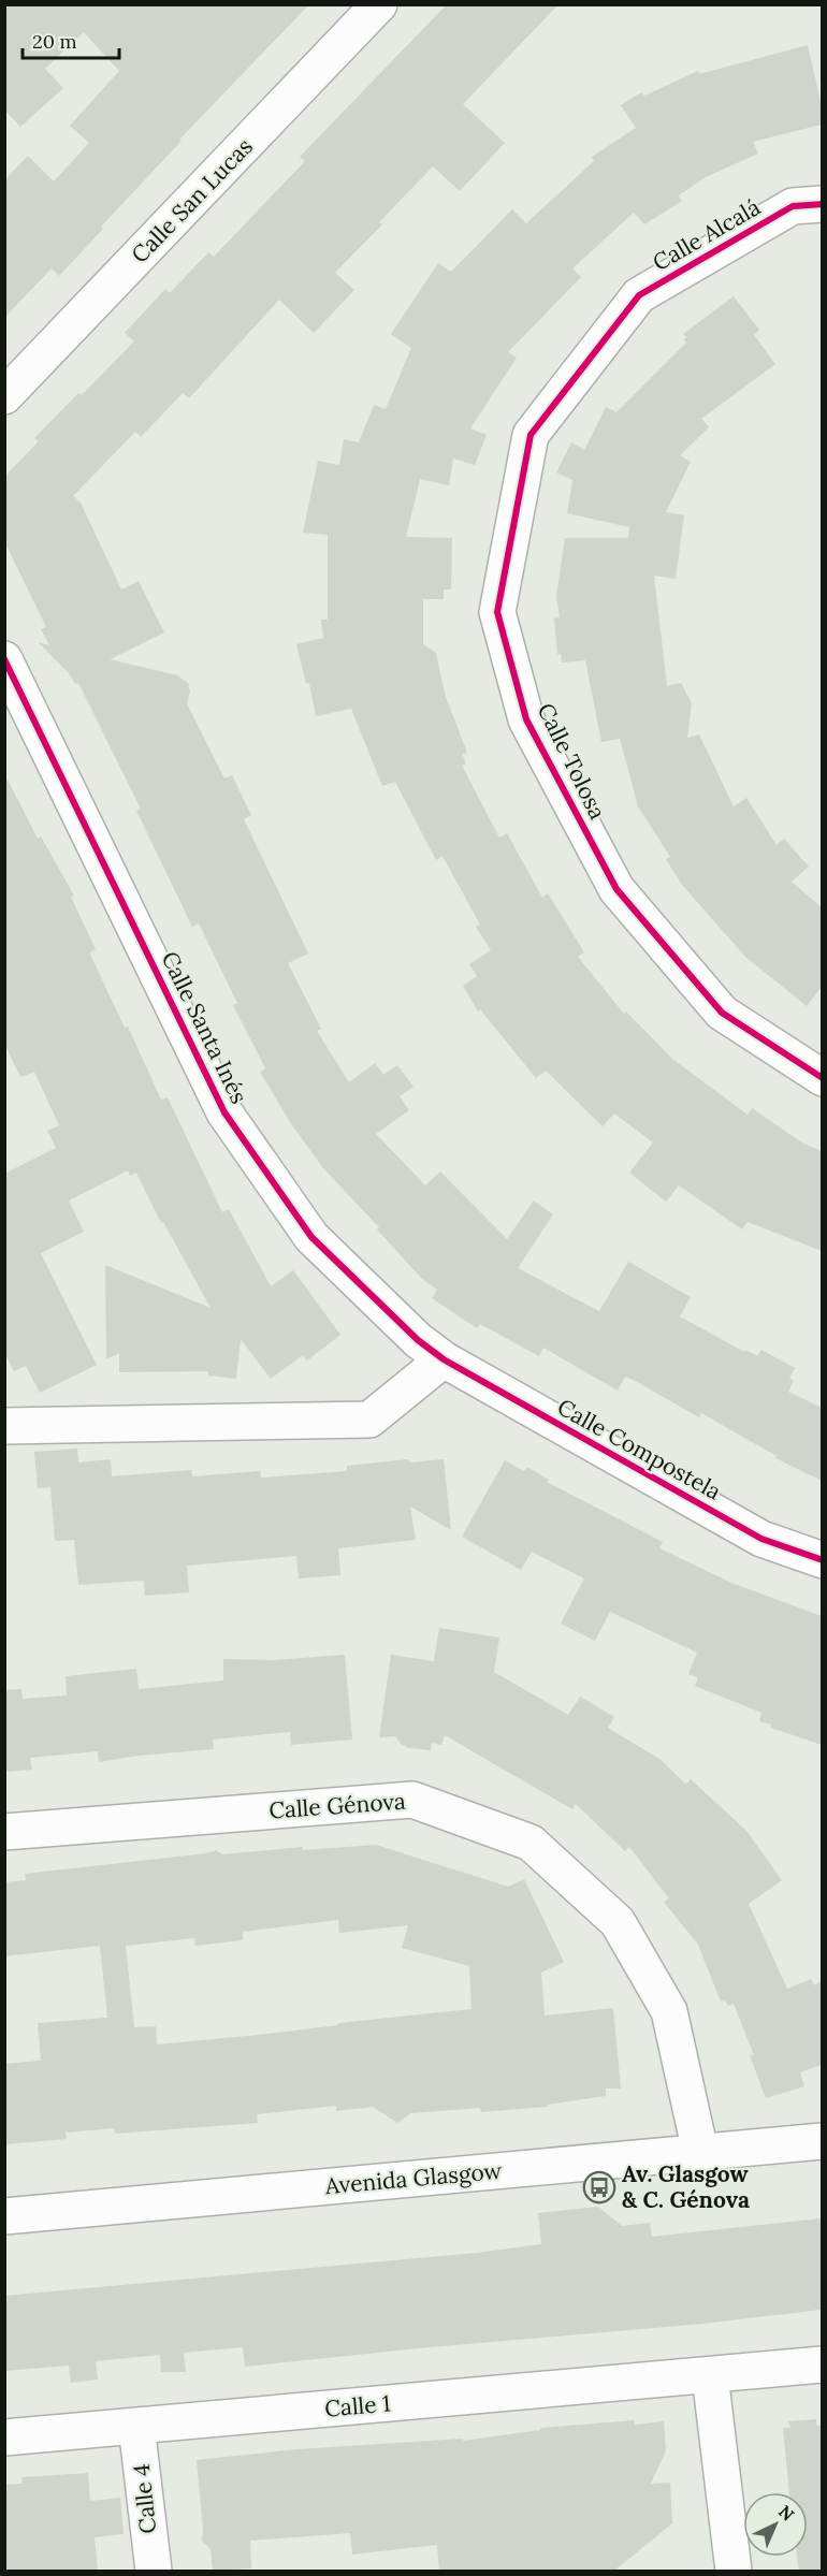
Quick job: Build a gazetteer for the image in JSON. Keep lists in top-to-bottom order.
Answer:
{
  "streets": {
    "street": [
      "Calle San Lucas",
      "Calle Alcalá",
      "Calle Tolosa",
      "Calle Santa Inés",
      "Calle Compostela",
      "Calle Génova",
      "Avenida Glasgow",
      "Calle 1",
      "Calle 4"
    ]
  },
  "crossings": [
    ["Calle Alcalá", "Calle Tolosa"],
    ["Calle Santa Inés", "Calle Compostela"],
    ["Calle Génova", "Avenida Glasgow"],
    ["Calle 1", "Calle 4"]
  ],
  "places": {
    "bus stop": ["Av. Glasgow & C. Génova"]
  },
  "scale_bar": "20 m",
  "north": "top right"
}
